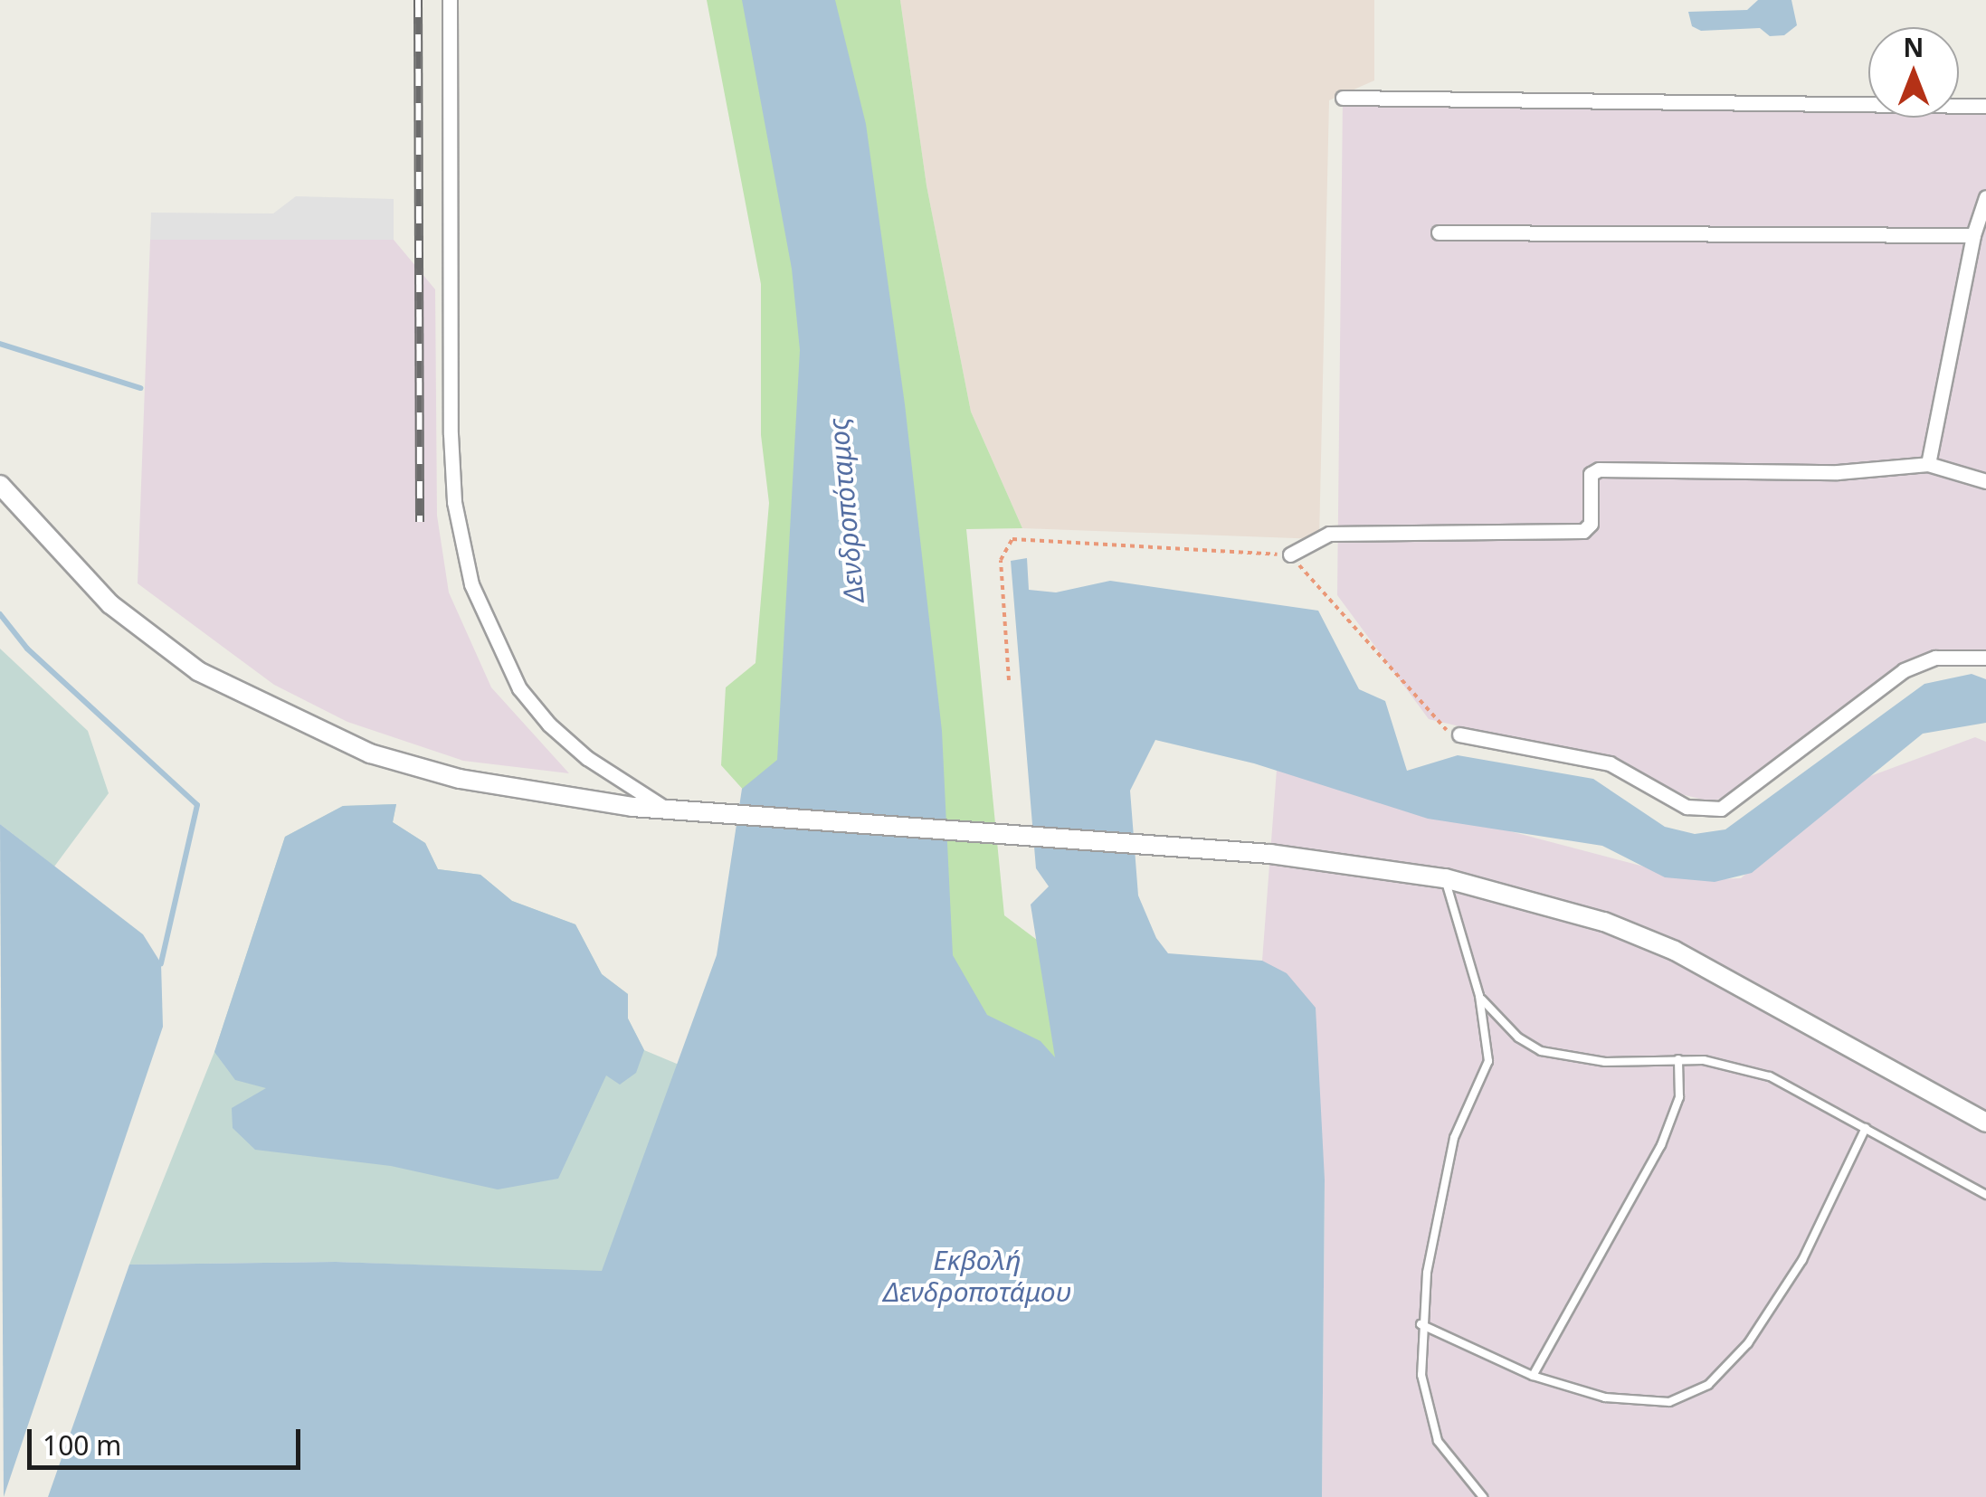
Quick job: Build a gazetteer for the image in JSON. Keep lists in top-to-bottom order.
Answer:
{
  "water": ["Δενδροπόταμος", "Εκβολή Δενδροποτάμου"],
  "scale_bar": "100 m",
  "north": "top"
}
